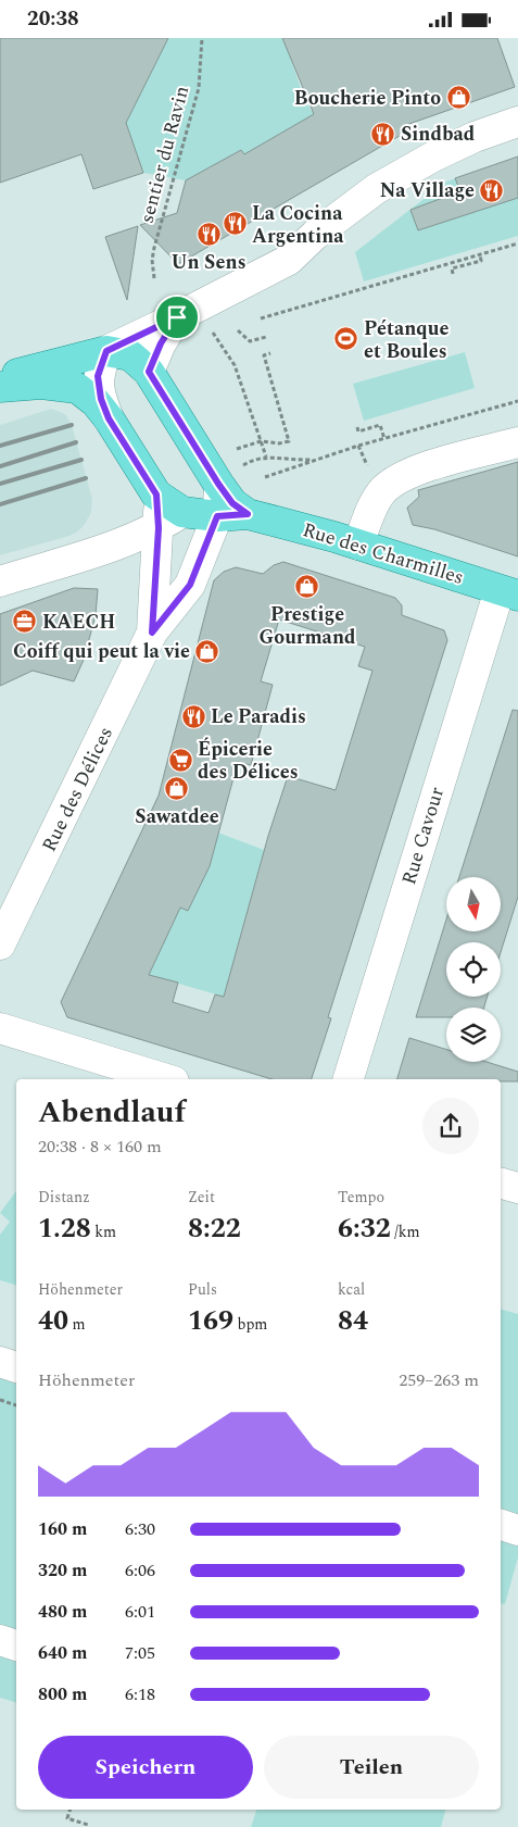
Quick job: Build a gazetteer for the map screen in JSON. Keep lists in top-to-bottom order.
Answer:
{
  "streets": {
    "main road": ["Rue des Charmilles"],
    "street": ["Rue des Délices", "Rue Cavour"],
    "path": ["sentier du Ravin"]
  },
  "crossings": [
    ["Rue des Charmilles", "Rue des Délices"],
    ["Rue des Charmilles", "Rue Cavour"]
  ],
  "places": {
    "shop": [
      "Boucherie Pinto",
      "Prestige Gourmand",
      "Coiff qui peut la vie",
      "Sawatdee"
    ],
    "restaurant": [
      "Sindbad",
      "Na Village",
      "La Cocina Argentina",
      "Un Sens",
      "Le Paradis"
    ],
    "sports": ["Pétanque et Boules"],
    "office": ["KAECH"],
    "supermarket": ["Épicerie des Délices"]
  },
  "north": "bottom",
  "page": {
    "status": "20:38",
    "heading": ["Abendlauf", "20:38 · 8 × 160 m"],
    "stats": [
      ["Distanz", "1.28 km"],
      ["Zeit", "8:22"],
      ["Tempo", "6:32 /km"],
      ["Höhenmeter", "40 m"],
      ["Puls", "169 bpm"],
      ["kcal", "84"]
    ],
    "chart": ["Höhenmeter", "259–263 m"],
    "list": [
      {
        "name": "160 m",
        "note": "6:30"
      },
      {
        "name": "320 m",
        "note": "6:06"
      },
      {
        "name": "480 m",
        "note": "6:01"
      },
      {
        "name": "640 m",
        "note": "7:05"
      },
      {
        "name": "800 m",
        "note": "6:18"
      }
    ],
    "buttons": ["Speichern", "Teilen"]
  }
}
